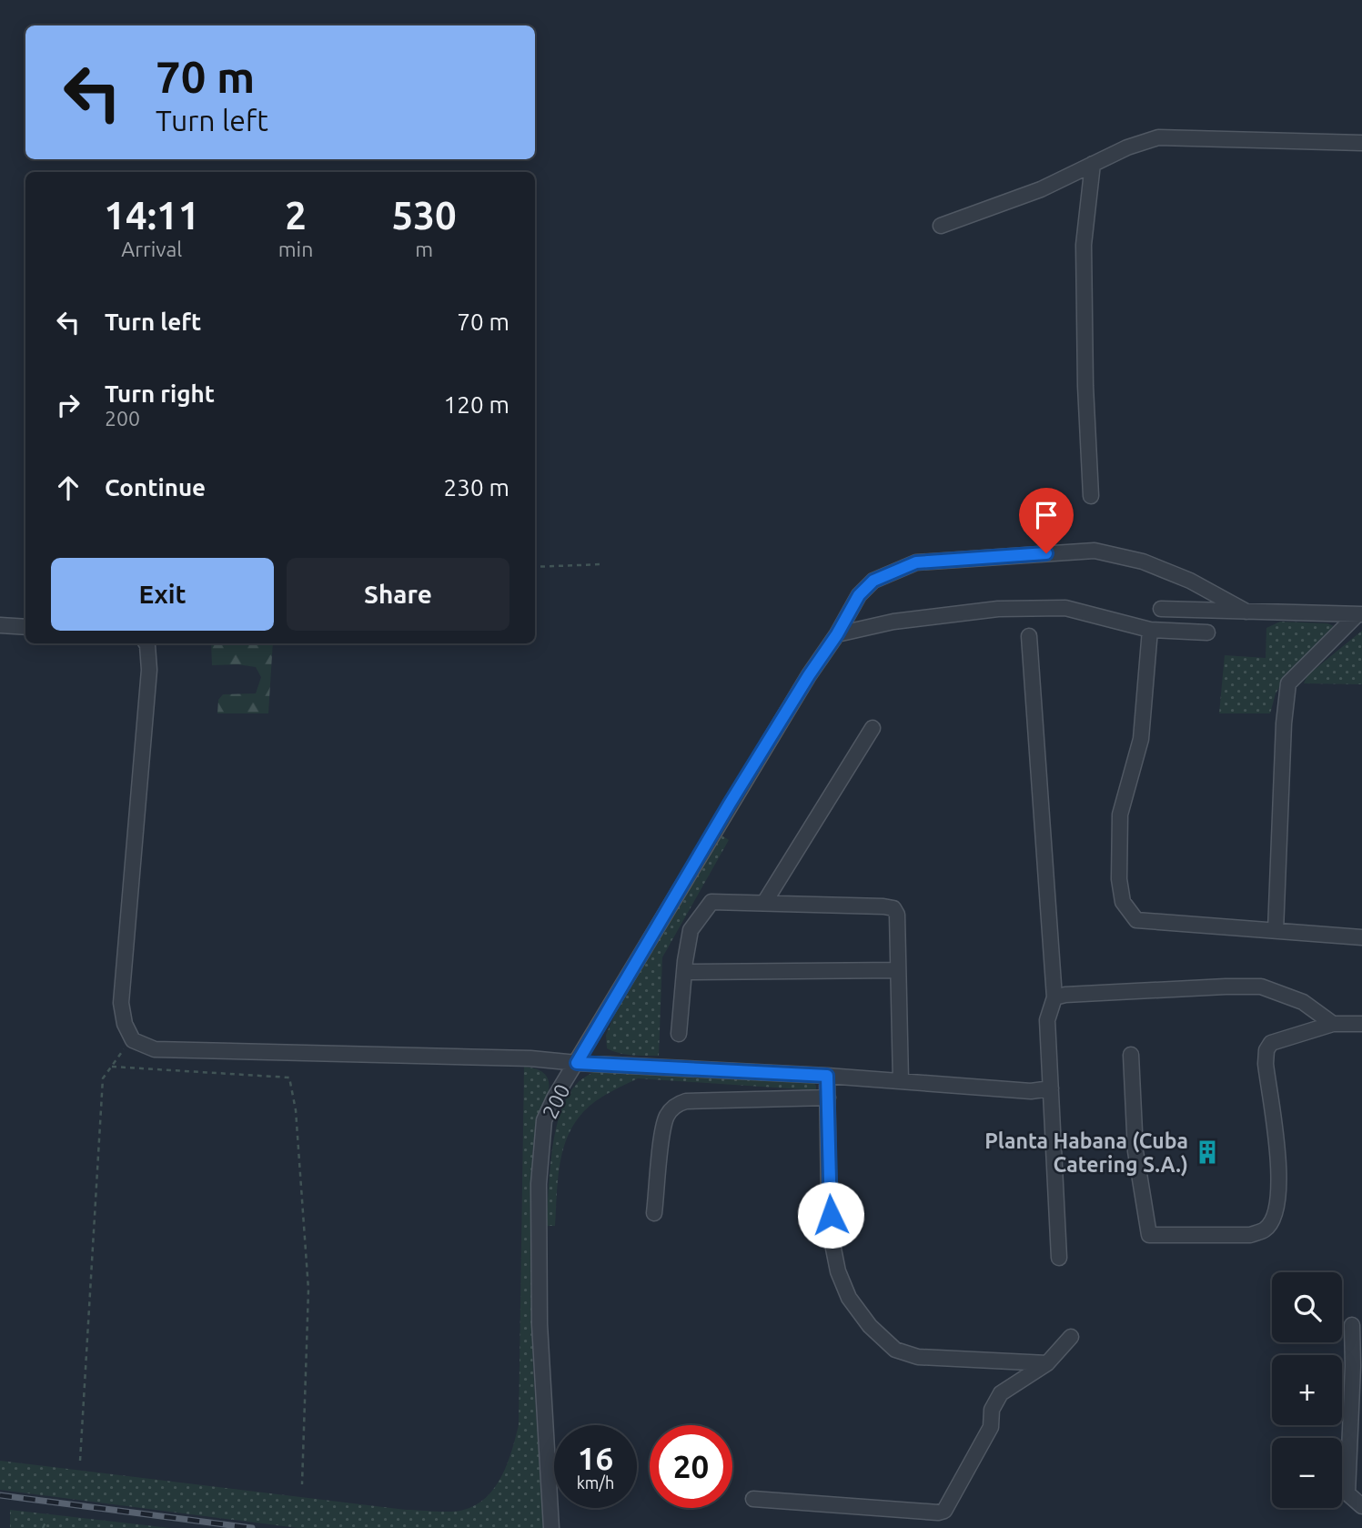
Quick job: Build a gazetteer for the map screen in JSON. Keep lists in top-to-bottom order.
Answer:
{
  "streets": {
    "street": ["200"]
  },
  "places": {
    "building": ["Planta Habana (Cuba Catering S.A.)"]
  },
  "page": {
    "turn": ["70 m", "Turn left"],
    "eta": [
      "14:11",
      "Arrival",
      "2",
      "min",
      "530",
      "m"
    ],
    "list": [
      {
        "name": "Turn left",
        "value": "70 m"
      },
      {
        "name": "Turn right",
        "note": "200",
        "value": "120 m"
      },
      {
        "name": "Continue",
        "value": "230 m"
      }
    ],
    "buttons": ["Exit", "Share"],
    "map_buttons": ["+", "−"],
    "speed": "16 km/h",
    "limit": "20"
  }
}
